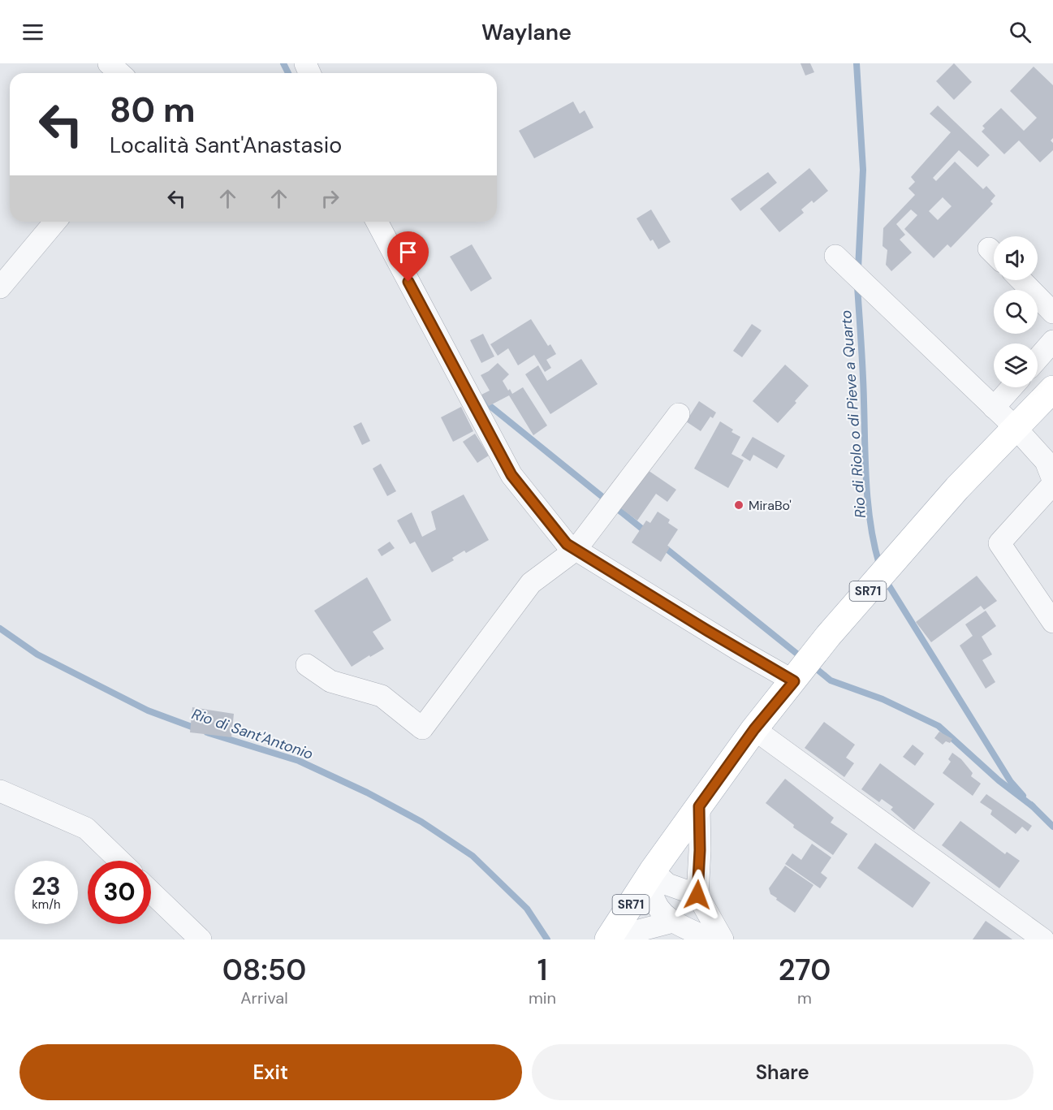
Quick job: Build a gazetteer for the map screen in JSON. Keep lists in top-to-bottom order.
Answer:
{
  "streets": {
    "main road": ["SR71"]
  },
  "water": ["Rio di Riolo o di Pieve a Quarto", "Rio di Sant'Antonio"],
  "places": ["MiraBo'"],
  "page": {
    "header": "Waylane",
    "turn": ["80 m", "Località Sant'Anastasio"],
    "speed": "23 km/h",
    "limit": "30",
    "eta": [
      "08:50",
      "Arrival",
      "1",
      "min",
      "270",
      "m"
    ],
    "buttons": ["Exit", "Share"]
  }
}
